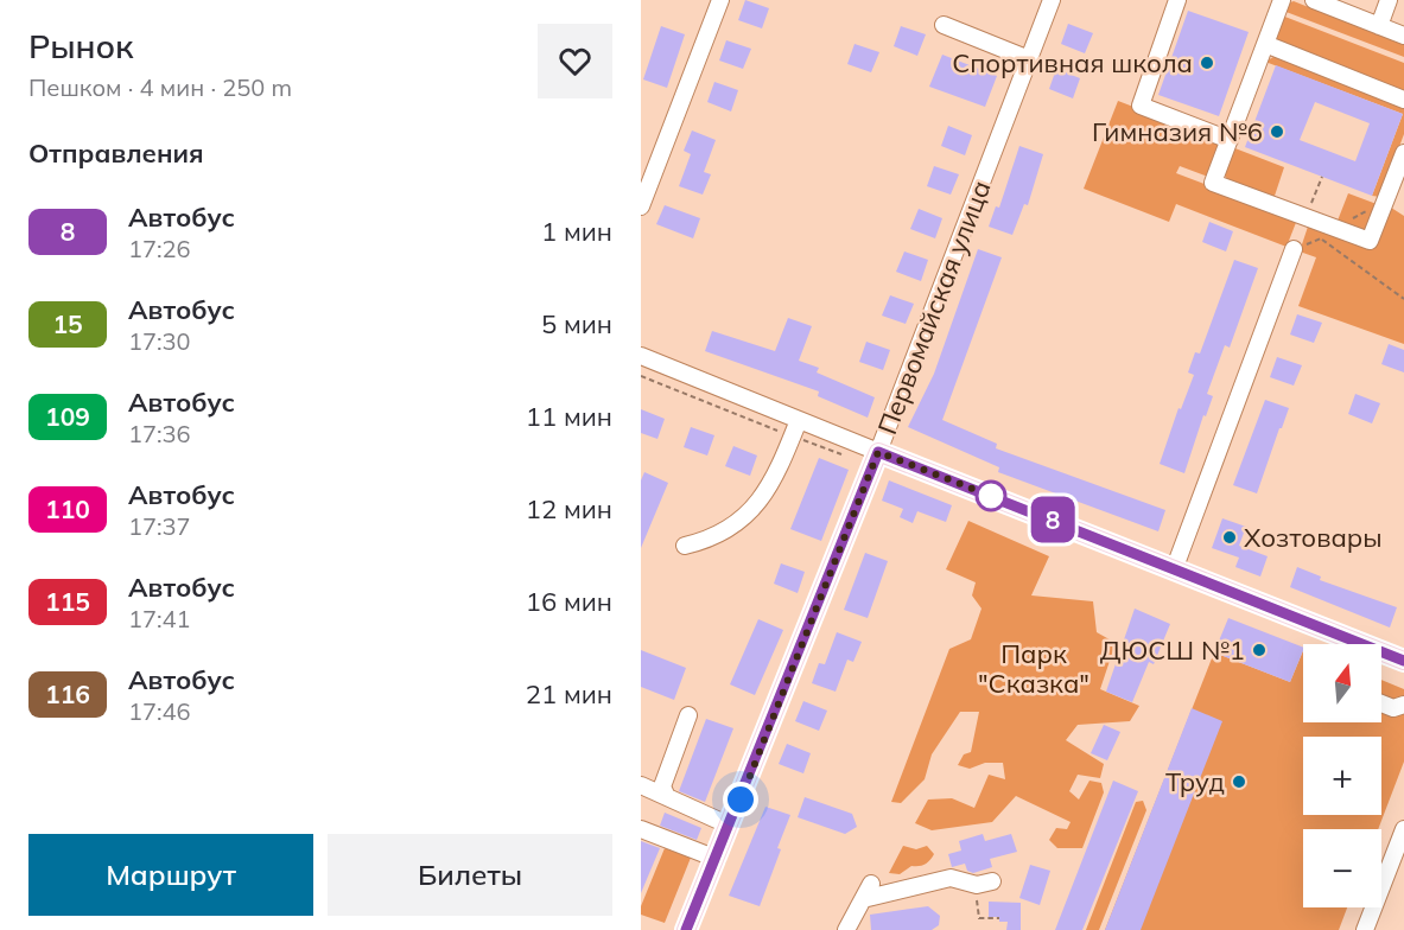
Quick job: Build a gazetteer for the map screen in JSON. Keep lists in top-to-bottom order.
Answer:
{
  "streets": {
    "main road": ["Первомайская улица"]
  },
  "parks": ["Парк \"Сказка\""],
  "places": [
    "Спортивная школа",
    "Гимназия №6",
    "Хозтовары",
    "ДЮСШ №1",
    "Труд"
  ],
  "lines": ["bus line 8"],
  "north": "top",
  "page": {
    "heading": [
      ["Рынок", "Пешком · 4 мин · 250 m"],
      "Отправления"
    ],
    "on_map": "8",
    "list": [
      {
        "mark": "8",
        "name": "Автобус",
        "note": "17:26",
        "value": "1 мин"
      },
      {
        "mark": "15",
        "name": "Автобус",
        "note": "17:30",
        "value": "5 мин"
      },
      {
        "mark": "109",
        "name": "Автобус",
        "note": "17:36",
        "value": "11 мин"
      },
      {
        "mark": "110",
        "name": "Автобус",
        "note": "17:37",
        "value": "12 мин"
      },
      {
        "mark": "115",
        "name": "Автобус",
        "note": "17:41",
        "value": "16 мин"
      },
      {
        "mark": "116",
        "name": "Автобус",
        "note": "17:46",
        "value": "21 мин"
      }
    ],
    "map_buttons": ["+", "−"],
    "buttons": ["Маршрут", "Билеты"]
  }
}
